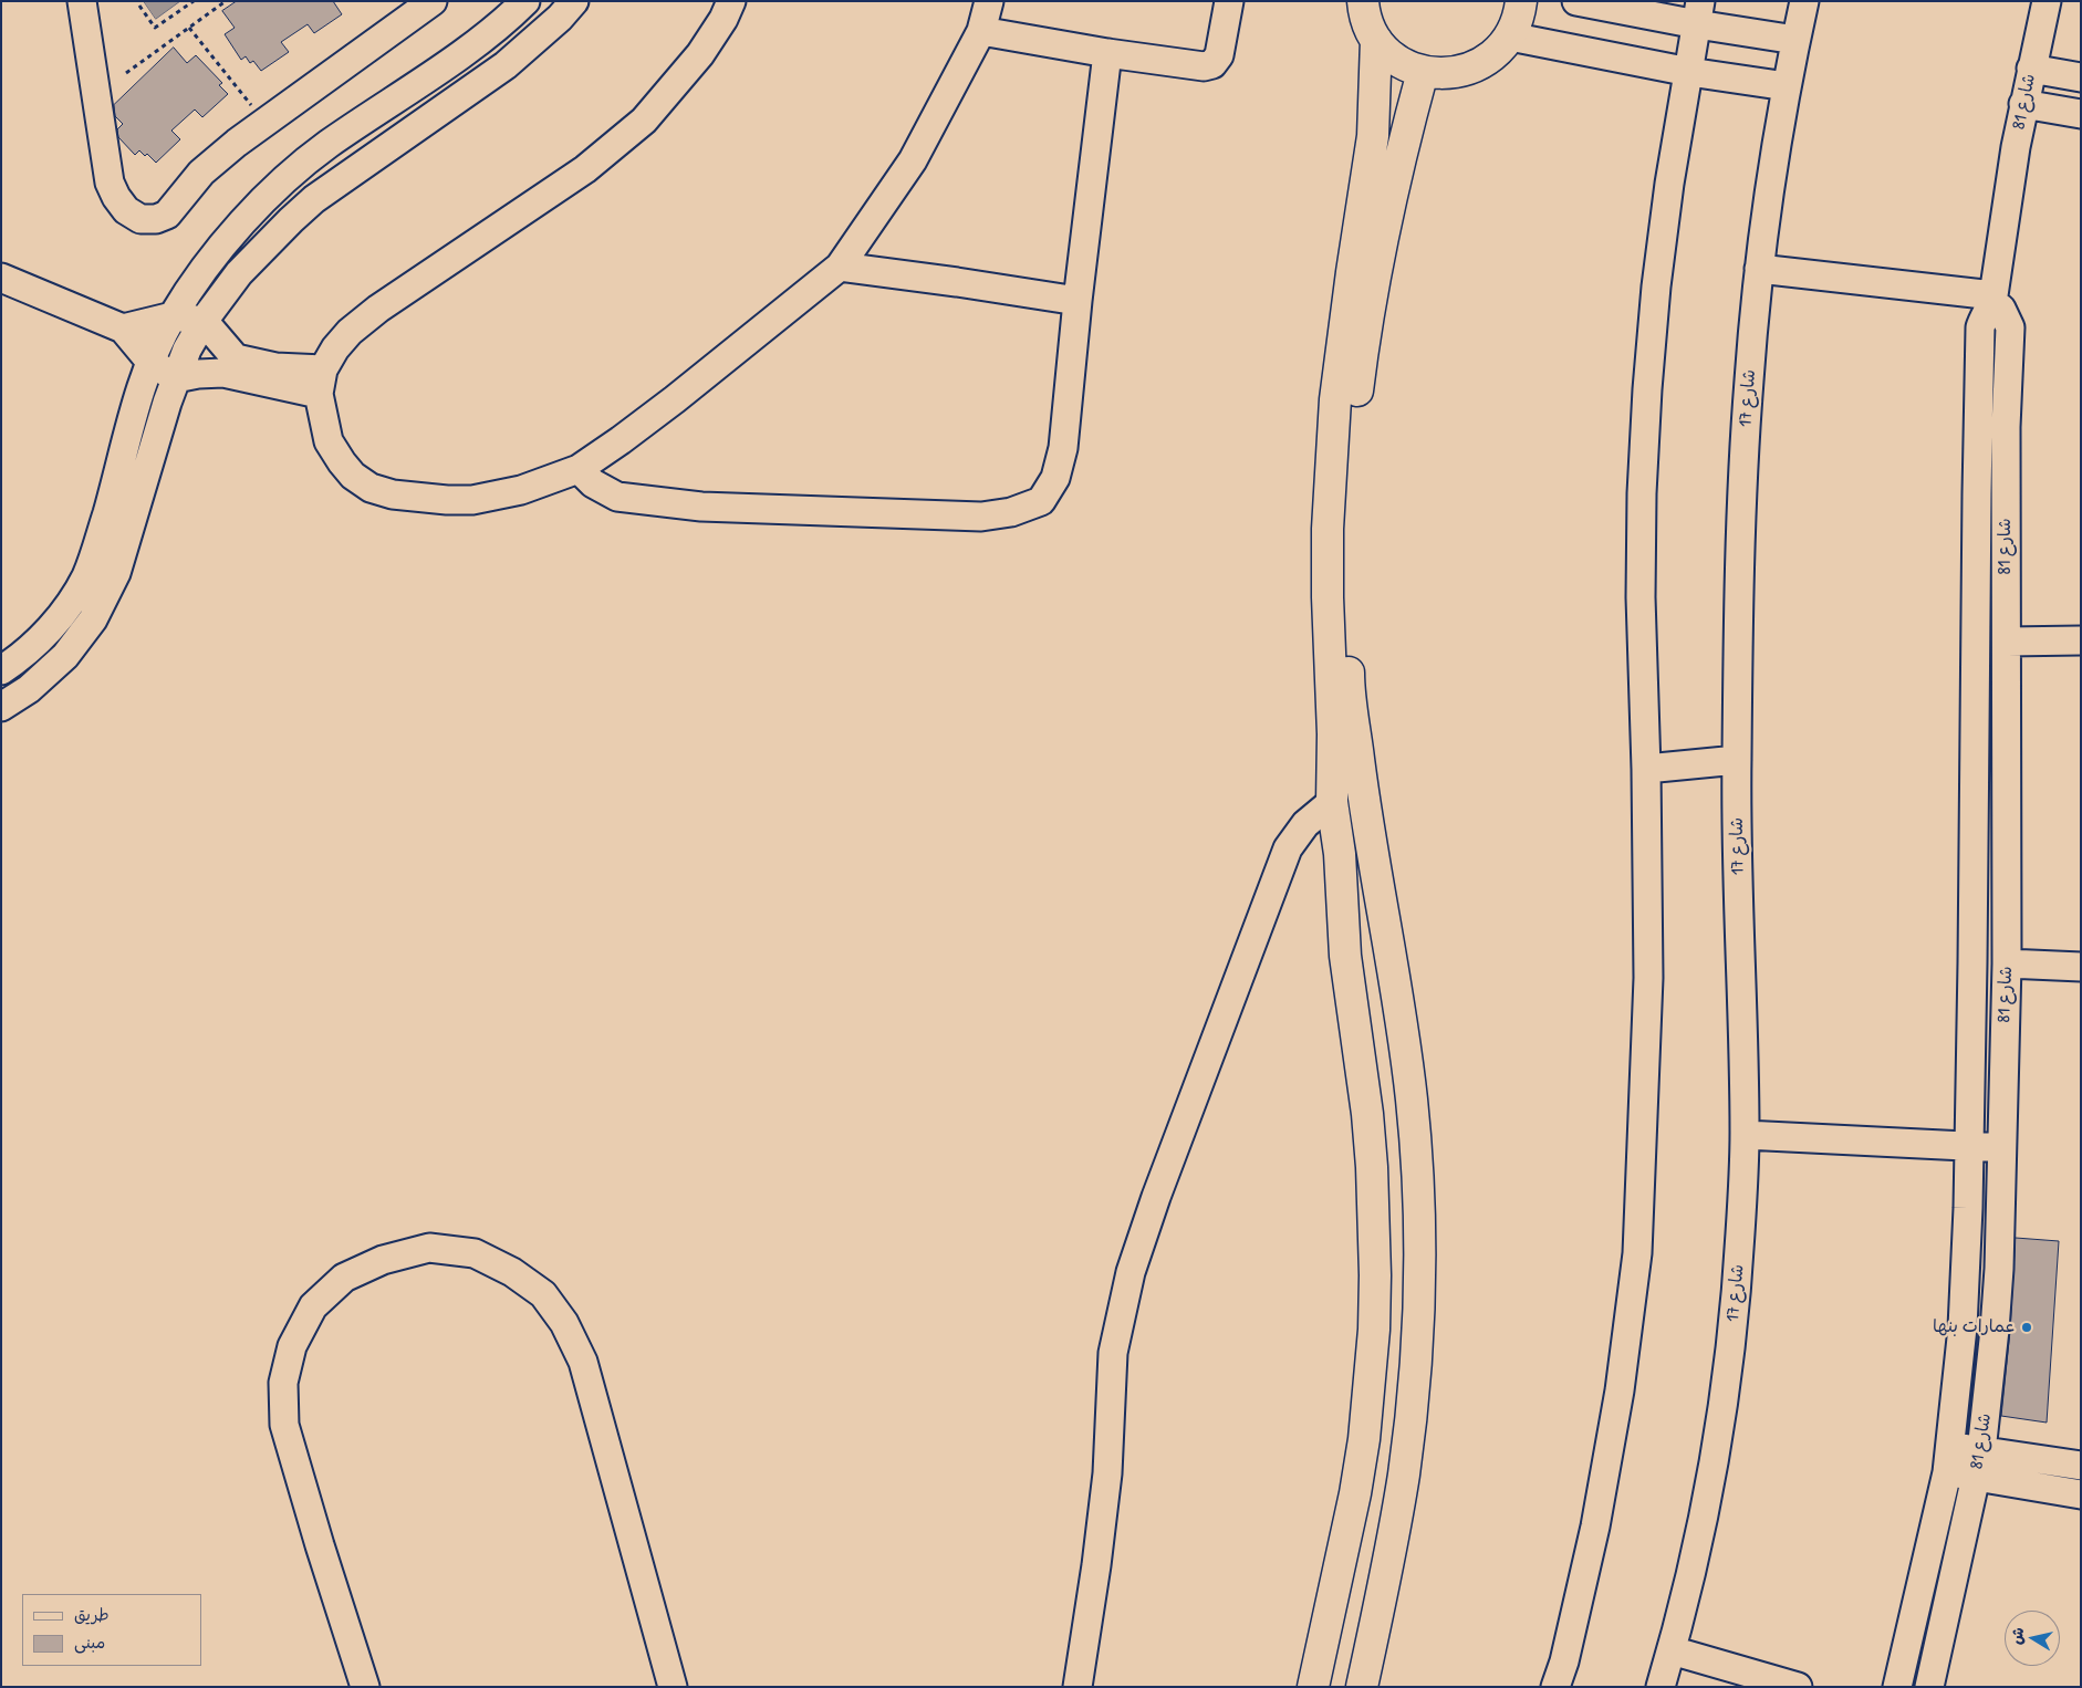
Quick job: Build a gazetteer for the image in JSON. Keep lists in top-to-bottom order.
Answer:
{
  "streets": {
    "street": ["شارع 81", "شارع 17"]
  },
  "places": ["عمارات بنها"],
  "legend": ["طريق", "مبنى"],
  "north": "left"
}
